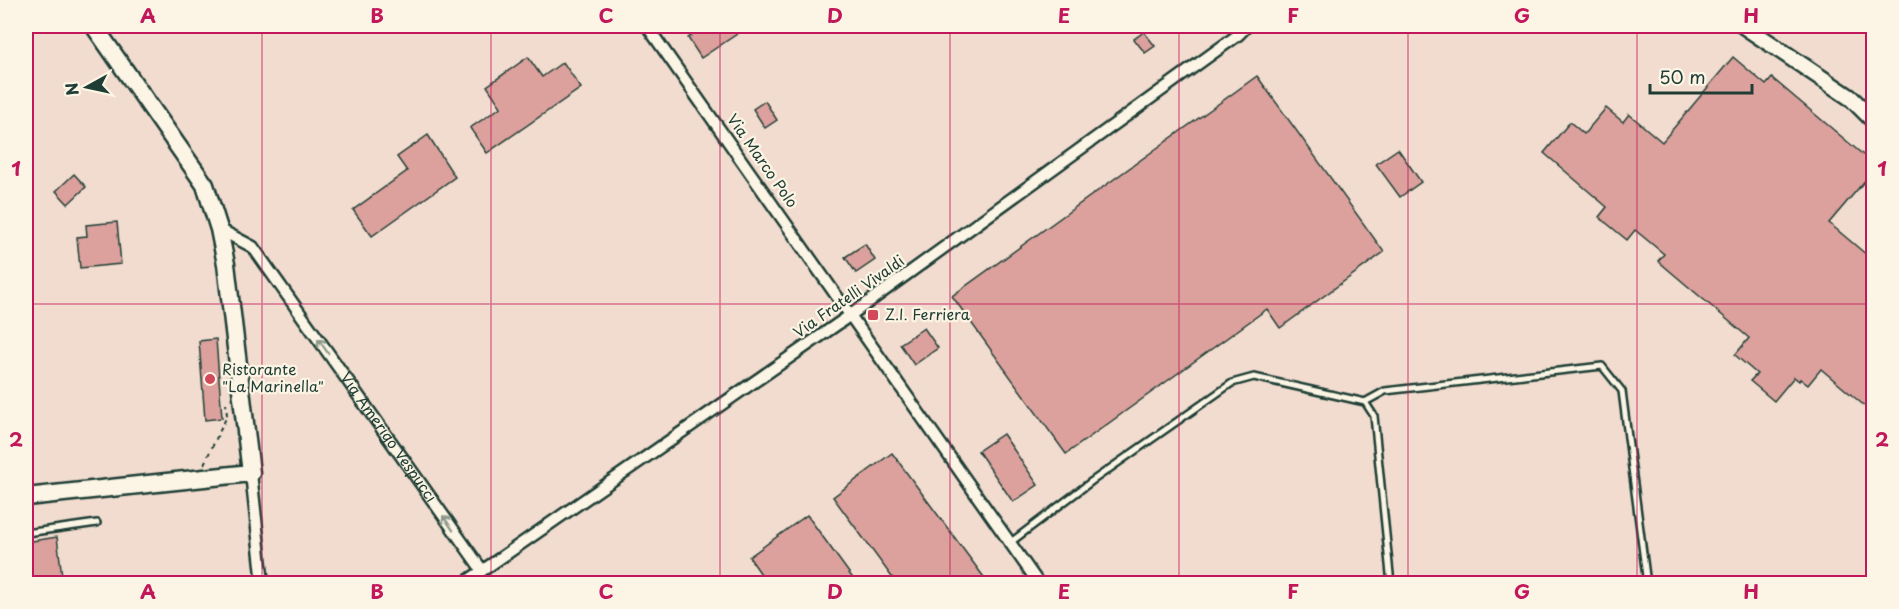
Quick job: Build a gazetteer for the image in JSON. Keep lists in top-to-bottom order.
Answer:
{
  "streets": {
    "street": ["Via Marco Polo", "Via Fratelli Vivaldi", "Via Amerigo Vespucci"]
  },
  "crossings": [
    ["Via Marco Polo", "Via Fratelli Vivaldi"],
    ["Via Fratelli Vivaldi", "Via Amerigo Vespucci"]
  ],
  "one_way": ["Via Amerigo Vespucci"],
  "places": {
    "transit": ["Z.I. Ferriera"],
    "other": ["Ristorante \"La Marinella\""]
  },
  "scale_bar": "50 m",
  "north": "left",
  "grid": {
    "columns": [
      "A",
      "B",
      "C",
      "D",
      "E",
      "F",
      "G",
      "H"
    ],
    "rows": ["1", "2"]
  }
}
